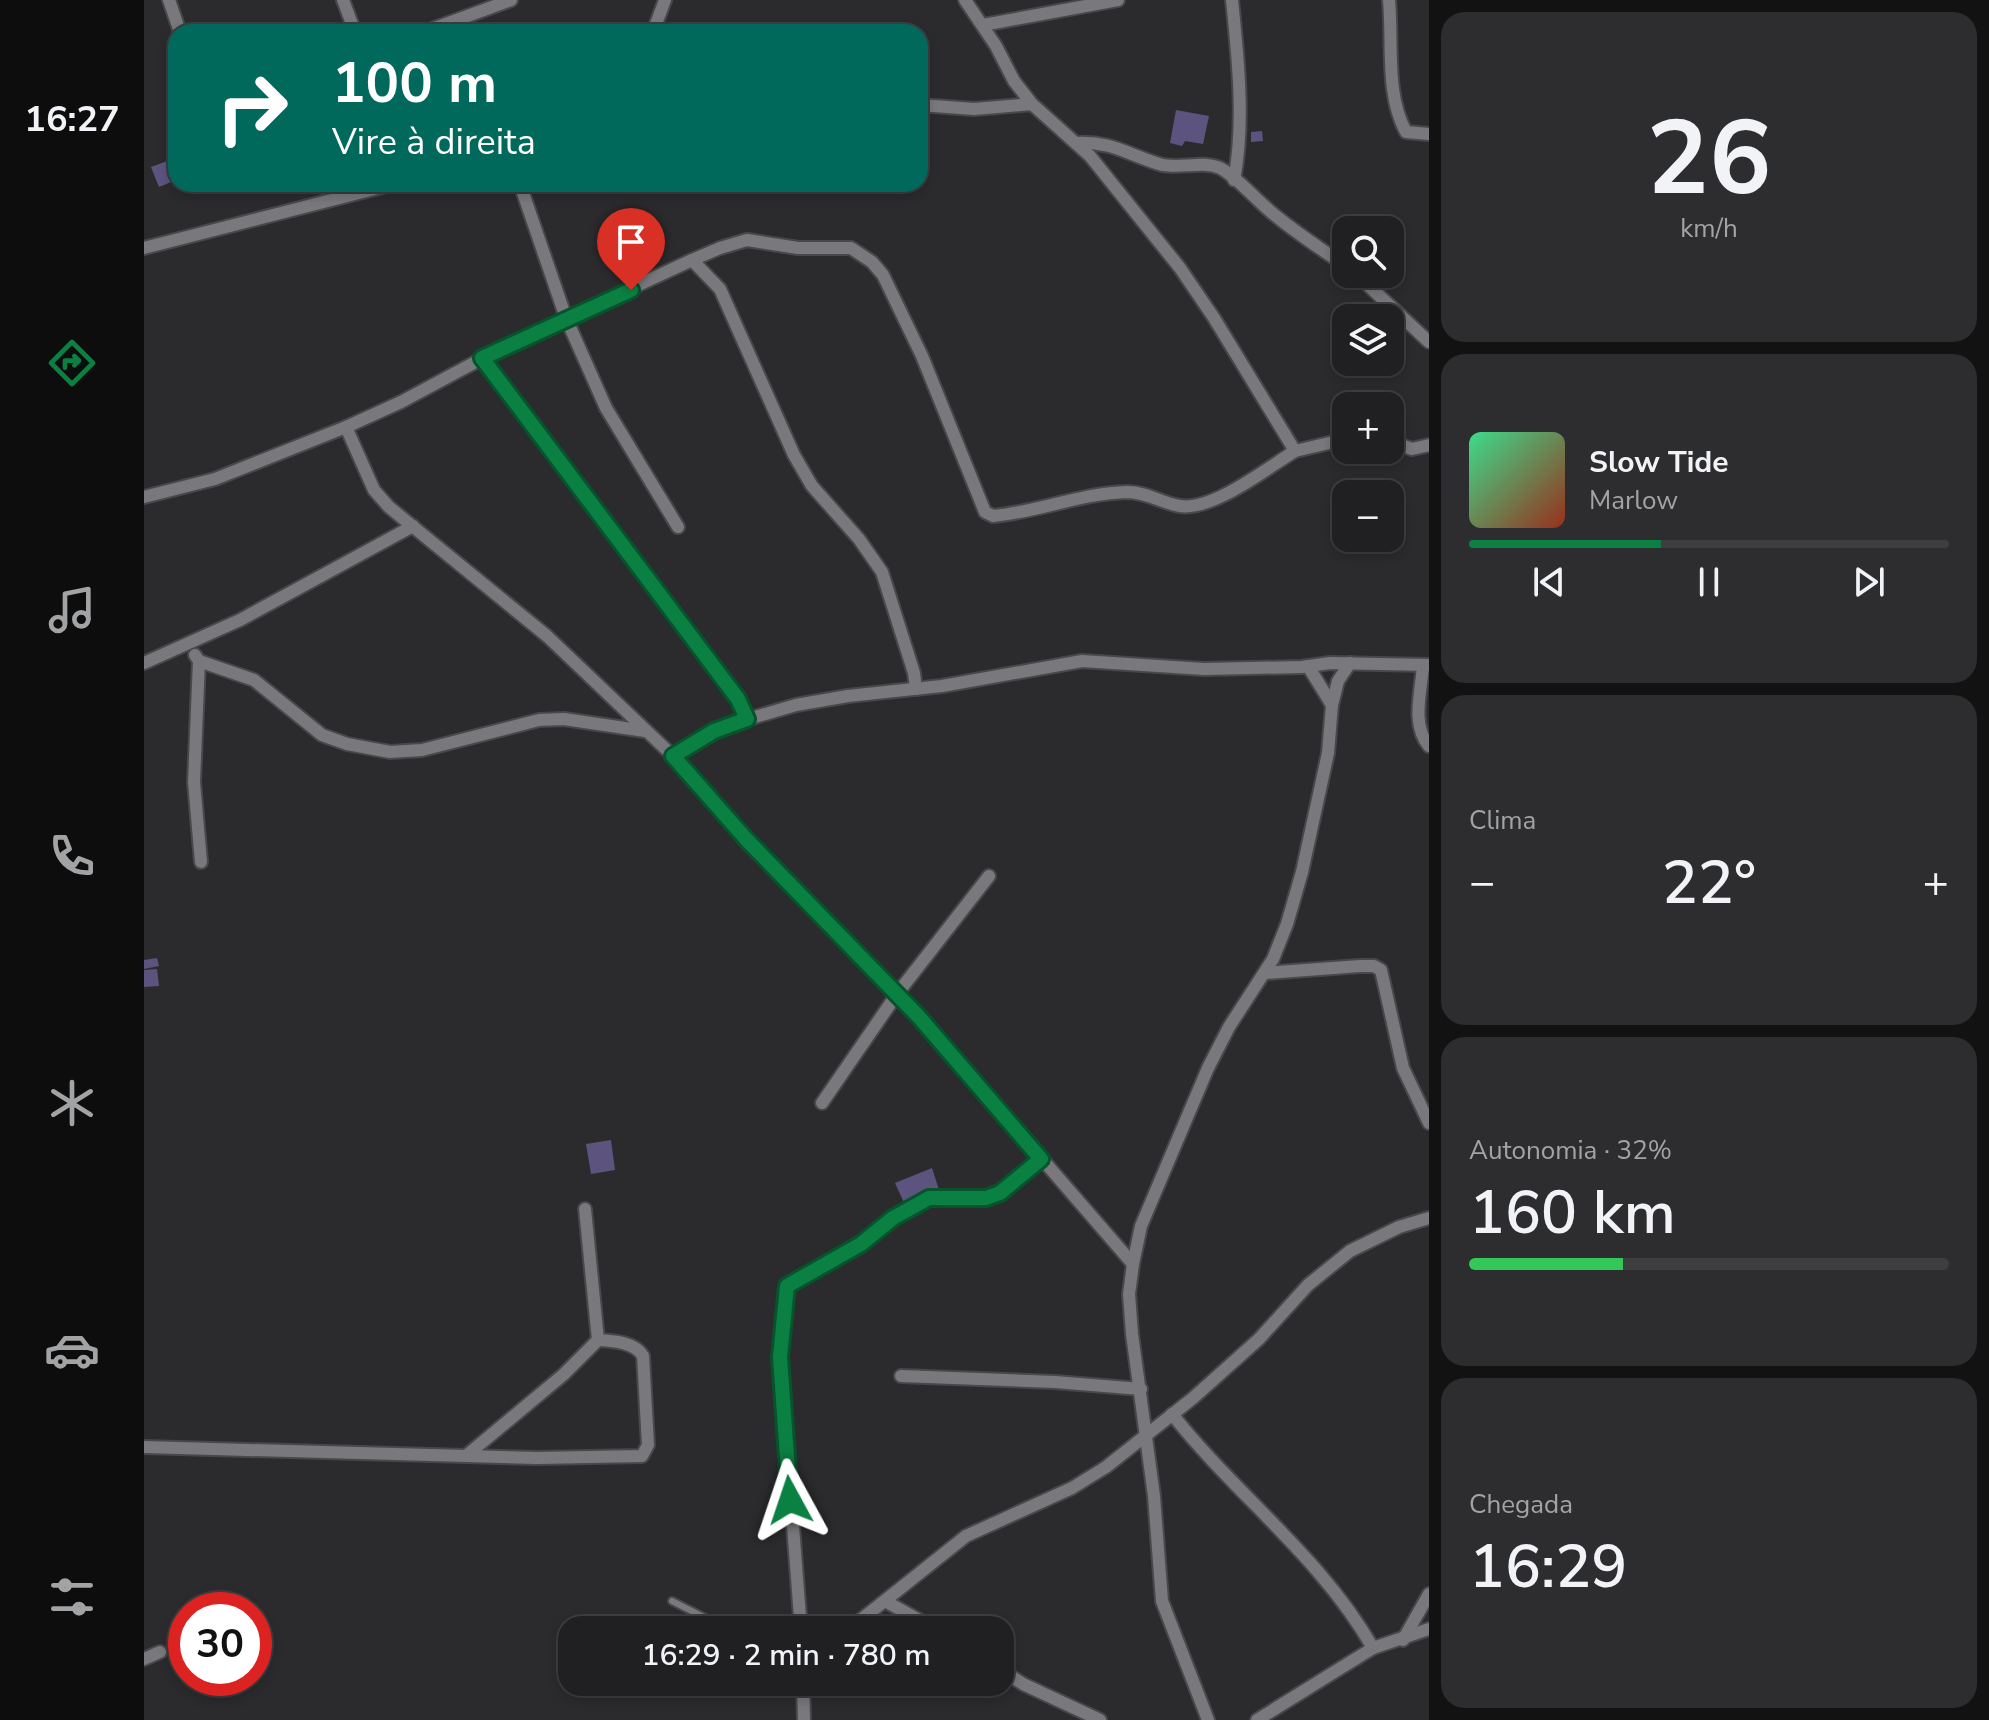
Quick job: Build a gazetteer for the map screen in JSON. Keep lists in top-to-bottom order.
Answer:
{
  "page": {
    "tabs": "16:27",
    "tile": [
      ["26", "km/h"],
      "Clima",
      ["Autonomia · 32%", "160 km"],
      ["Chegada", "16:29"]
    ],
    "turn": ["100 m", "Vire à direita"],
    "map_buttons": ["+", "−"],
    "song": ["Slow Tide", "Marlow"],
    "heat": ["−", "22°", "+"],
    "limit": "30",
    "trip": "16:29 · 2 min · 780 m"
  }
}
